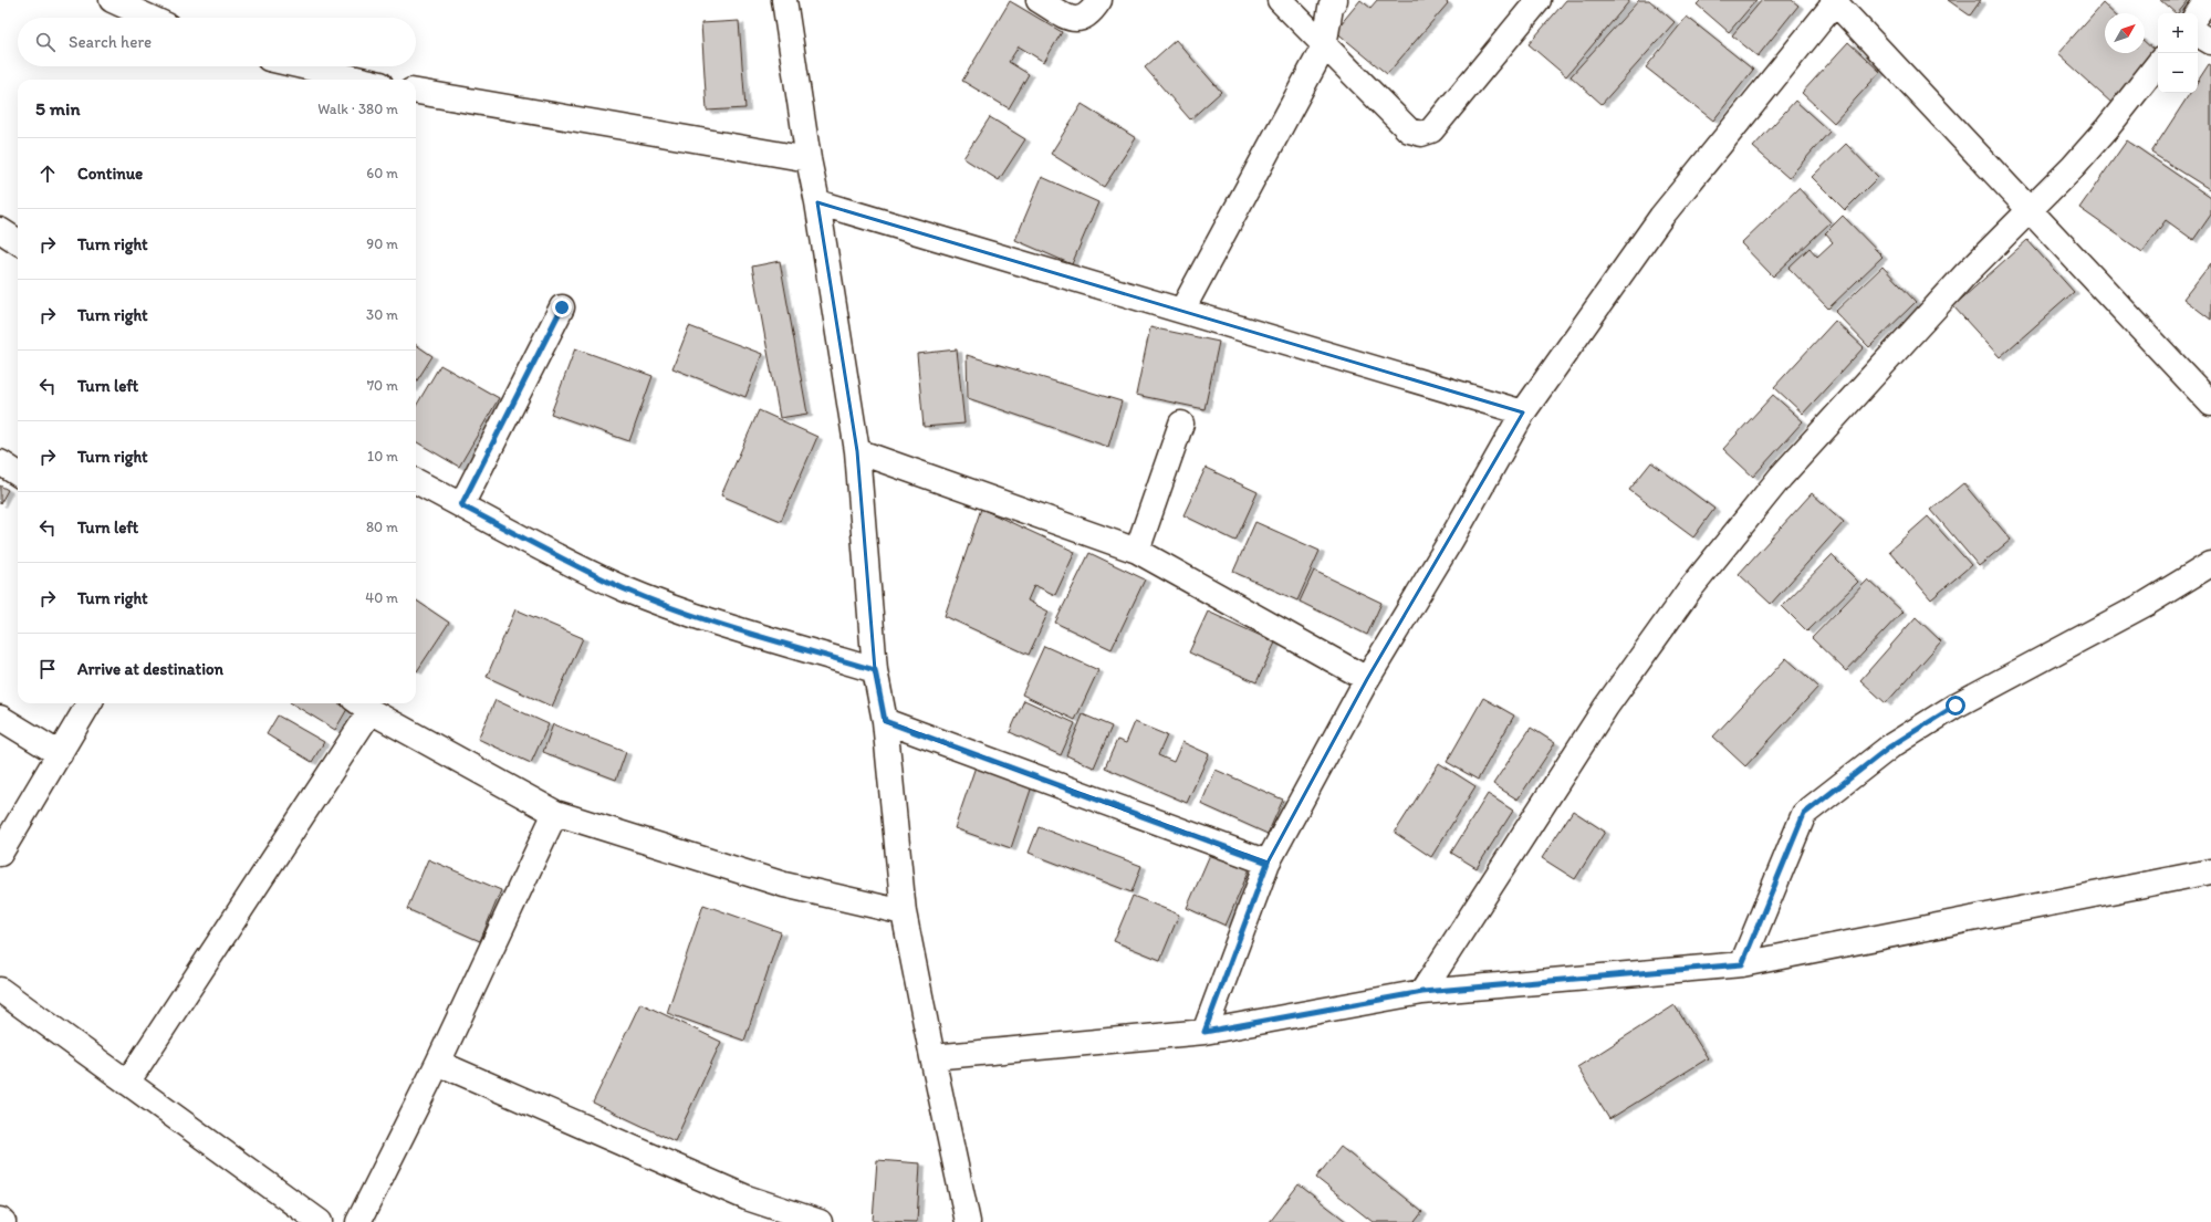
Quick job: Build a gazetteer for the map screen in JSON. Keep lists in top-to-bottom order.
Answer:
{
  "north": "top right",
  "page": {
    "map_buttons": ["+", "−"],
    "search": "Search here",
    "heading": ["5 min", "Walk · 380 m"],
    "list": [
      ["Continue", "60 m"],
      ["Turn right", "90 m"],
      ["Turn right", "30 m"],
      ["Turn left", "70 m"],
      ["Turn right", "10 m"],
      ["Turn left", "80 m"],
      ["Turn right", "40 m"],
      "Arrive at destination"
    ]
  }
}
